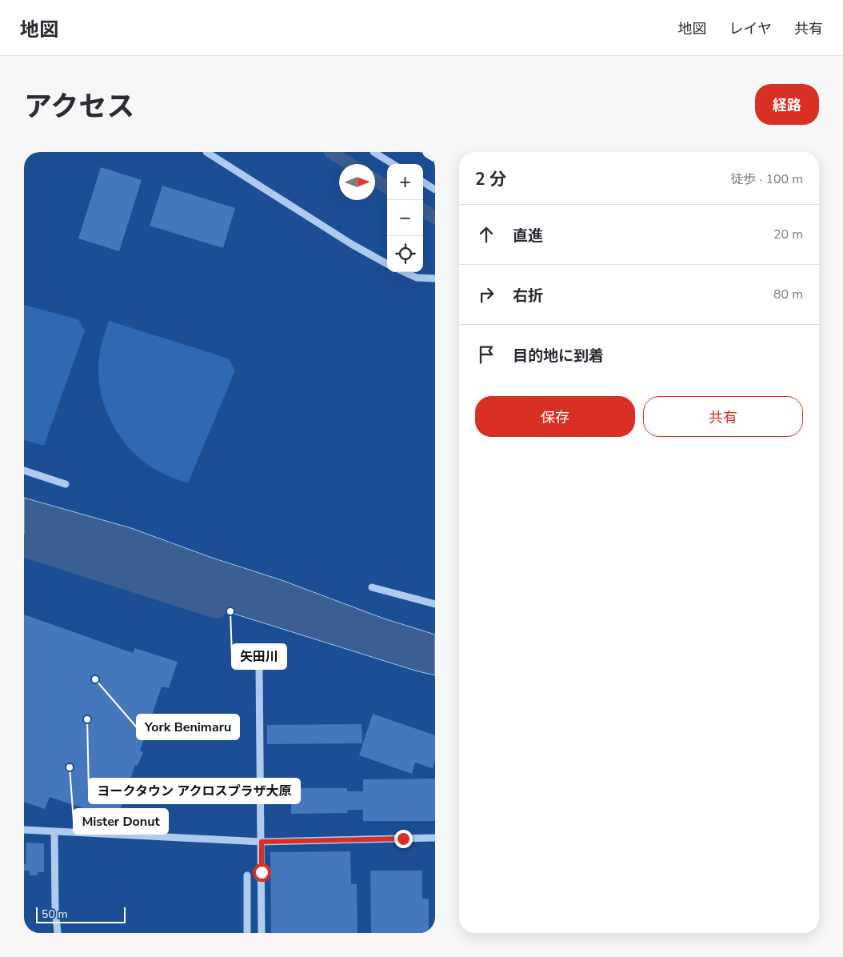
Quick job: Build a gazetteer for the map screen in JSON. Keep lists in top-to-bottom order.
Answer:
{
  "places": [
    "矢田川",
    "York Benimaru",
    "ヨークタウン アクロスプラザ大原",
    "Mister Donut"
  ],
  "scale_bar": "50 m",
  "north": "right",
  "page": {
    "header": "地図",
    "nav": ["地図", "レイヤ", "共有"],
    "title": "アクセス",
    "buttons": [
      "経路",
      ["保存", "共有"]
    ],
    "heading": ["2 分", "徒歩 · 100 m"],
    "map_buttons": ["+", "−"],
    "list": [
      ["直進", "20 m"],
      ["右折", "80 m"],
      "目的地に到着"
    ],
    "scale": "50 m"
  }
}
